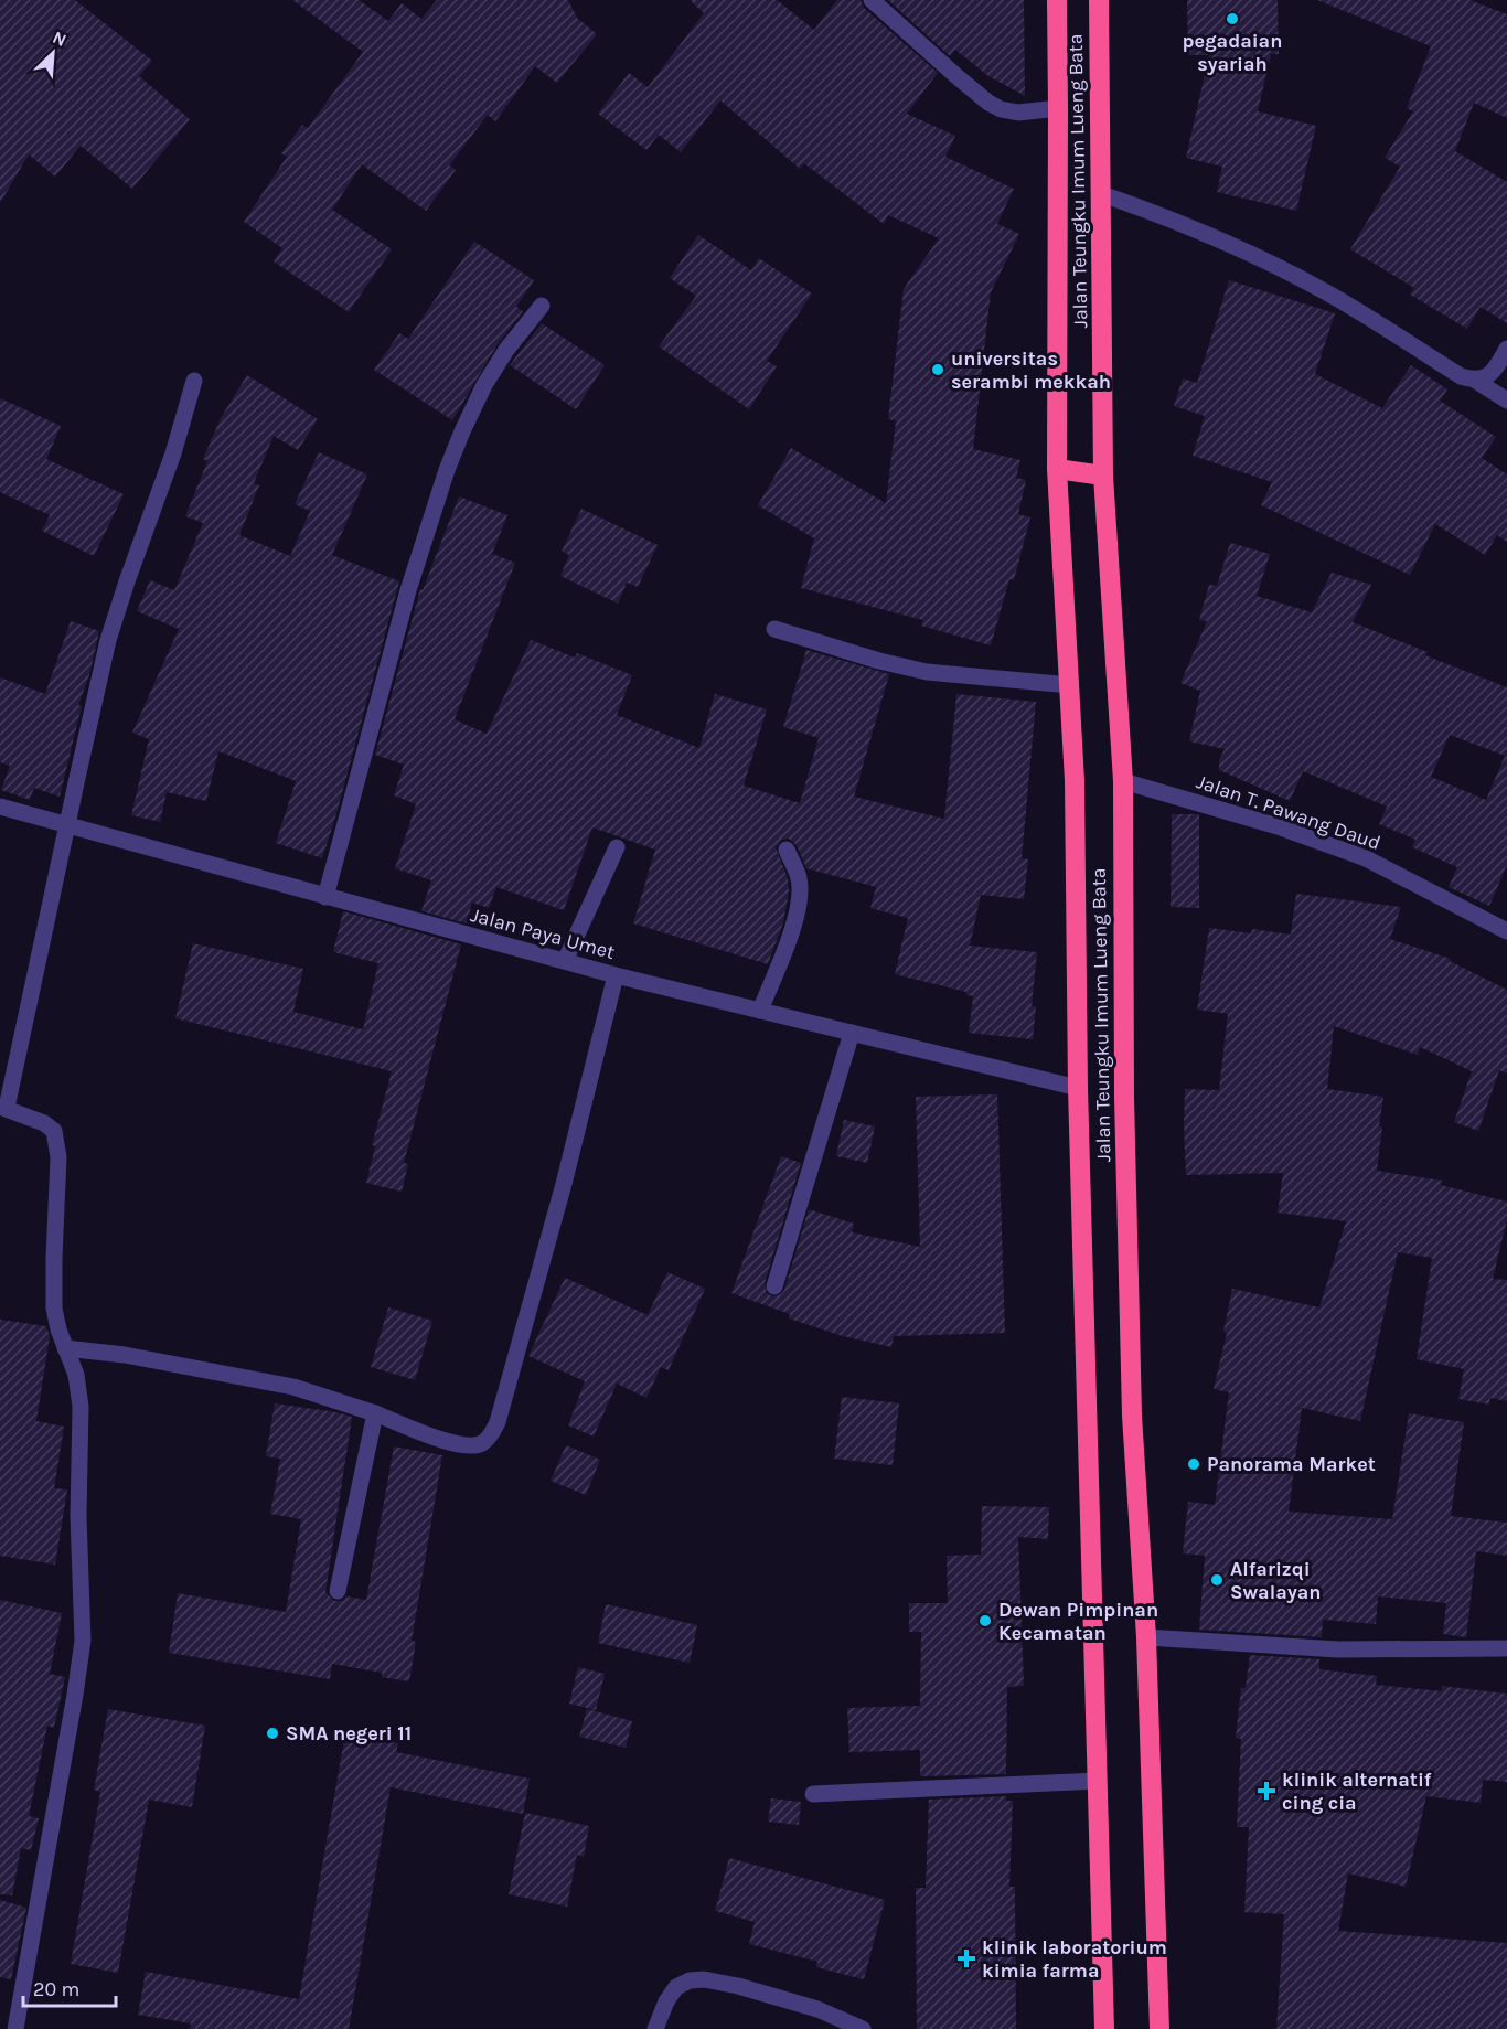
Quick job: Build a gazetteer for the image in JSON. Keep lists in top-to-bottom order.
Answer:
{
  "streets": {
    "highway": ["Jalan Teungku Imum Lueng Bata"],
    "street": ["Jalan T. Pawang Daud", "Jalan Paya Umet"]
  },
  "crossings": [
    ["Jalan Teungku Imum Lueng Bata", "Jalan T. Pawang Daud"],
    ["Jalan Teungku Imum Lueng Bata", "Jalan Paya Umet"]
  ],
  "places": {
    "other": [
      "pegadaian syariah",
      "universitas serambi mekkah",
      "Panorama Market",
      "Alfarizqi Swalayan",
      "Dewan Pimpinan Kecamatan",
      "SMA negeri 11"
    ],
    "health": ["klinik alternatif cing cia", "klinik laboratorium kimia farma"]
  },
  "scale_bar": "20 m",
  "north": "top right"
}
